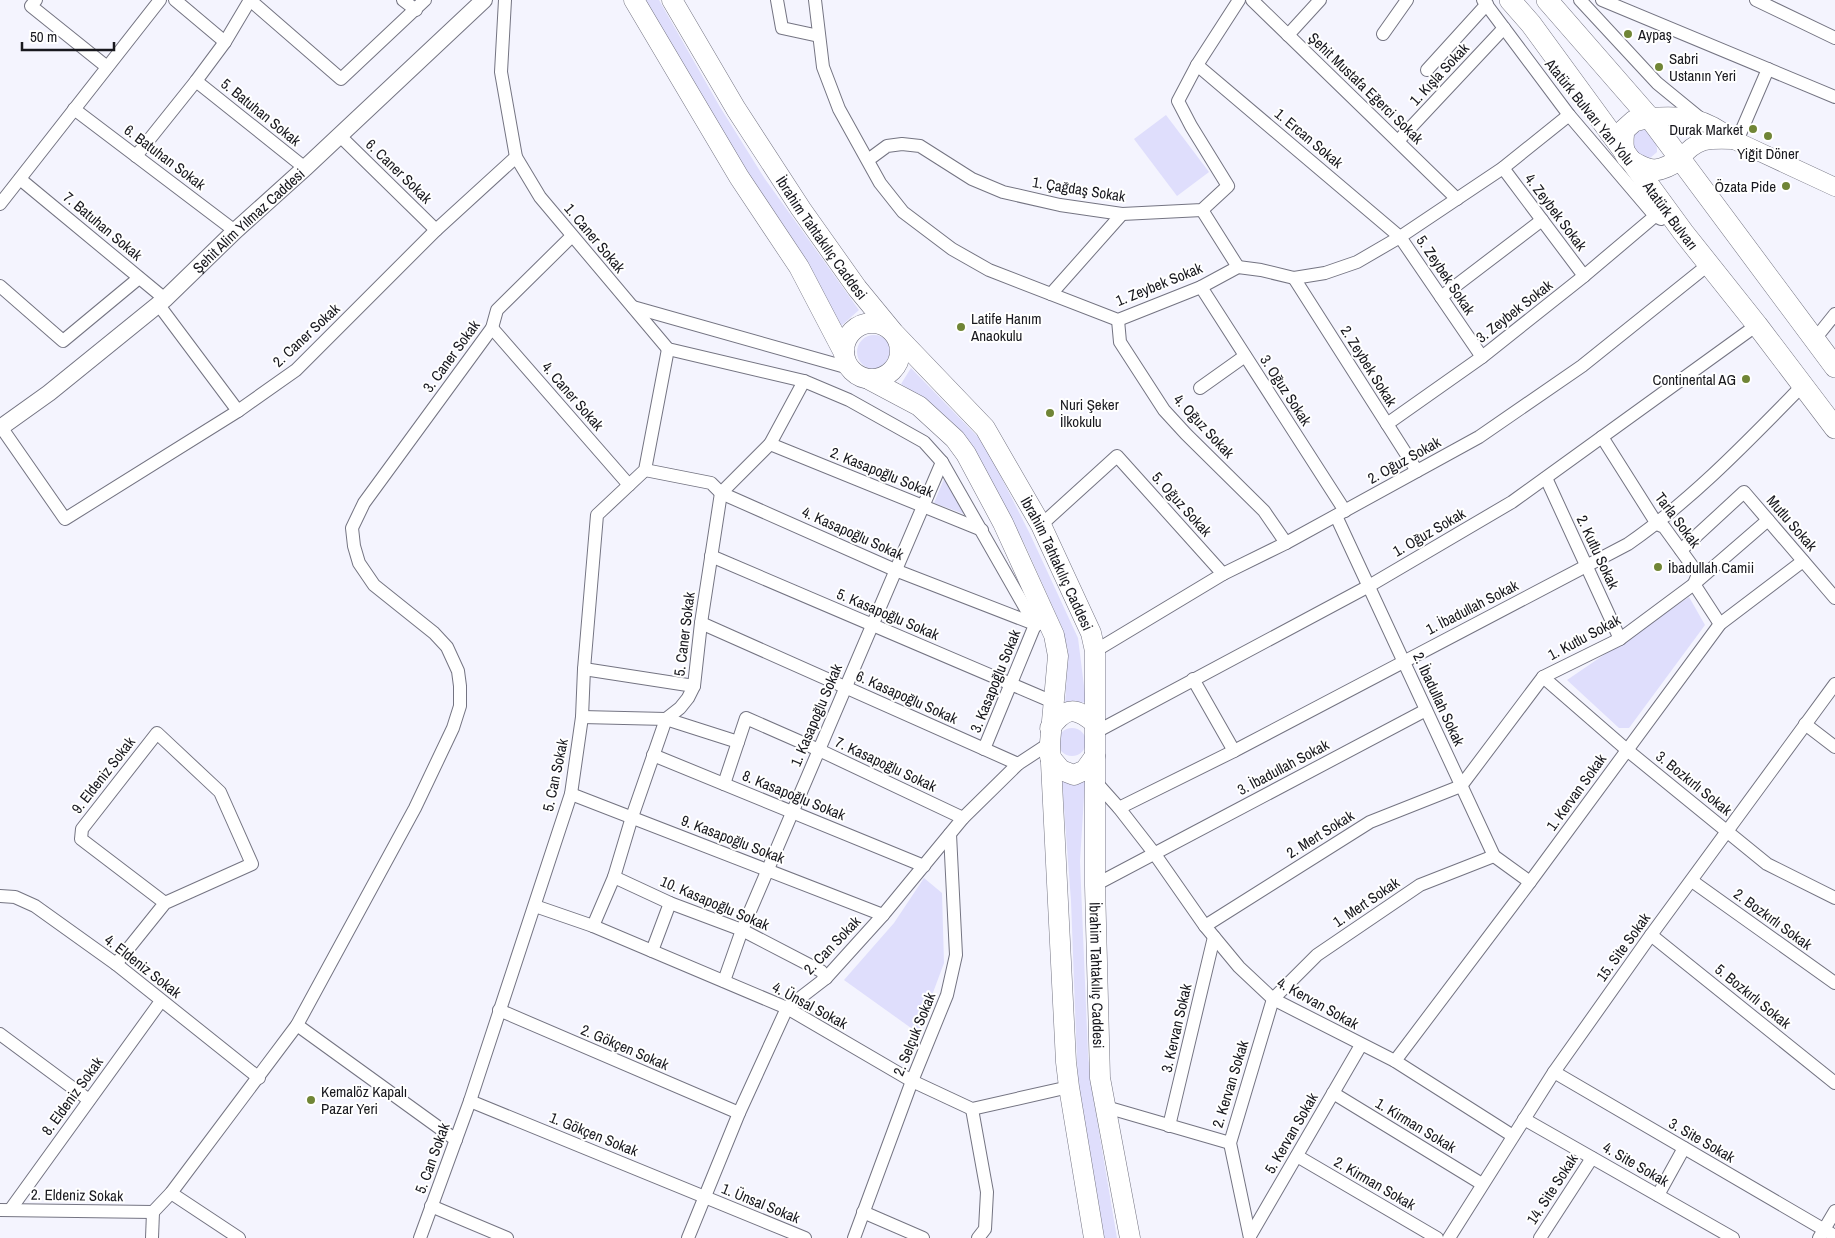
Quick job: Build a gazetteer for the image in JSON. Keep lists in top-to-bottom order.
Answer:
{
  "streets": {
    "highway": ["Atatürk Bulvarı"],
    "main road": ["İbrahim Tahtakılıç Caddesi"],
    "street": [
      "1. Kışla Sokak",
      "Şehit Mustafa Eğerci Sokak",
      "5. Batuhan Sokak",
      "Atatürk Bulvarı Yan Yolu",
      "1. Ercan Sokak",
      "6. Batuhan Sokak",
      "6. Caner Sokak",
      "1. Çağdaş Sokak",
      "4. Zeybek Sokak",
      "Şehit Alim Yılmaz Caddesi",
      "7. Batuhan Sokak",
      "1. Caner Sokak",
      "5. Zeybek Sokak",
      "1. Zeybek Sokak",
      "3. Zeybek Sokak",
      "2. Caner Sokak",
      "3. Caner Sokak",
      "2. Zeybek Sokak",
      "3. Oğuz Sokak",
      "4. Caner Sokak",
      "4. Oğuz Sokak",
      "2. Oğuz Sokak",
      "2. Kasapoğlu Sokak",
      "5. Oğuz Sokak",
      "Tarla Sokak",
      "Mutlu Sokak",
      "1. Oğuz Sokak",
      "4. Kasapoğlu Sokak",
      "2. Kutlu Sokak",
      "1. İbadullah Sokak",
      "5. Kasapoğlu Sokak",
      "5. Caner Sokak",
      "1. Kutlu Sokak",
      "3. Kasapoğlu Sokak",
      "6. Kasapoğlu Sokak",
      "2. İbadullah Sokak",
      "1. Kasapoğlu Sokak",
      "7. Kasapoğlu Sokak",
      "3. İbadullah Sokak",
      "9. Eldeniz Sokak",
      "5. Can Sokak",
      "3. Bozkırlı Sokak",
      "1. Kervan Sokak",
      "8. Kasapoğlu Sokak",
      "2. Mert Sokak",
      "9. Kasapoğlu Sokak",
      "1. Mert Sokak",
      "10. Kasapoğlu Sokak",
      "2. Bozkırlı Sokak",
      "2. Can Sokak",
      "15. Site Sokak",
      "4. Eldeniz Sokak",
      "5. Bozkırlı Sokak",
      "4. Kervan Sokak",
      "4. Ünsal Sokak",
      "3. Kervan Sokak",
      "2. Selçuk Sokak",
      "2. Gökçen Sokak",
      "2. Kervan Sokak",
      "8. Eldeniz Sokak",
      "1. Kirman Sokak",
      "5. Kervan Sokak",
      "1. Gökçen Sokak",
      "3. Site Sokak",
      "4. Site Sokak",
      "2. Kirman Sokak",
      "14. Site Sokak",
      "2. Eldeniz Sokak",
      "1. Ünsal Sokak"
    ]
  },
  "crossings": [
    ["1. Kışla Sokak", "Şehit Mustafa Eğerci Sokak"],
    ["1. Kışla Sokak", "Atatürk Bulvarı Yan Yolu"],
    ["5. Batuhan Sokak", "Şehit Alim Yılmaz Caddesi"],
    ["Atatürk Bulvarı Yan Yolu", "Atatürk Bulvarı"],
    ["Atatürk Bulvarı Yan Yolu", "3. Zeybek Sokak"],
    ["1. Ercan Sokak", "5. Zeybek Sokak"],
    ["6. Batuhan Sokak", "Şehit Alim Yılmaz Caddesi"],
    ["6. Caner Sokak", "Şehit Alim Yılmaz Caddesi"],
    ["6. Caner Sokak", "2. Caner Sokak"],
    ["1. Çağdaş Sokak", "1. Zeybek Sokak"],
    ["4. Zeybek Sokak", "3. Zeybek Sokak"],
    ["Atatürk Bulvarı", "2. Oğuz Sokak"],
    ["Atatürk Bulvarı", "1. Oğuz Sokak"],
    ["Atatürk Bulvarı", "1. İbadullah Sokak"],
    ["Şehit Alim Yılmaz Caddesi", "7. Batuhan Sokak"],
    ["Şehit Alim Yılmaz Caddesi", "2. Caner Sokak"],
    ["7. Batuhan Sokak", "2. Caner Sokak"],
    ["İbrahim Tahtakılıç Caddesi", "2. Oğuz Sokak"],
    ["İbrahim Tahtakılıç Caddesi", "5. Oğuz Sokak"],
    ["İbrahim Tahtakılıç Caddesi", "1. Oğuz Sokak"],
    ["İbrahim Tahtakılıç Caddesi", "4. Kasapoğlu Sokak"],
    ["İbrahim Tahtakılıç Caddesi", "5. Kasapoğlu Sokak"],
    ["İbrahim Tahtakılıç Caddesi", "3. Kasapoğlu Sokak"],
    ["İbrahim Tahtakılıç Caddesi", "3. İbadullah Sokak"],
    ["İbrahim Tahtakılıç Caddesi", "2. Can Sokak"],
    ["İbrahim Tahtakılıç Caddesi", "4. Kervan Sokak"],
    ["1. Caner Sokak", "2. Caner Sokak"],
    ["1. Caner Sokak", "3. Caner Sokak"],
    ["5. Zeybek Sokak", "3. Zeybek Sokak"],
    ["1. Zeybek Sokak", "3. Oğuz Sokak"],
    ["1. Zeybek Sokak", "4. Oğuz Sokak"],
    ["3. Zeybek Sokak", "2. Zeybek Sokak"],
    ["3. Caner Sokak", "4. Caner Sokak"],
    ["3. Caner Sokak", "4. Eldeniz Sokak"],
    ["3. Caner Sokak", "2. Eldeniz Sokak"],
    ["2. Zeybek Sokak", "2. Oğuz Sokak"],
    ["3. Oğuz Sokak", "2. Oğuz Sokak"],
    ["3. Oğuz Sokak", "2. İbadullah Sokak"],
    ["4. Caner Sokak", "5. Can Sokak"],
    ["4. Oğuz Sokak", "2. Oğuz Sokak"],
    ["2. Oğuz Sokak", "5. Oğuz Sokak"],
    ["2. Oğuz Sokak", "2. İbadullah Sokak"],
    ["2. Kasapoğlu Sokak", "1. Kasapoğlu Sokak"],
    ["Tarla Sokak", "Mutlu Sokak"],
    ["Tarla Sokak", "1. Oğuz Sokak"],
    ["Tarla Sokak", "1. İbadullah Sokak"],
    ["Tarla Sokak", "1. Kutlu Sokak"],
    ["Tarla Sokak", "1. Kervan Sokak"],
    ["Mutlu Sokak", "1. Kutlu Sokak"],
    ["Mutlu Sokak", "1. Kervan Sokak"],
    ["1. Oğuz Sokak", "2. Kutlu Sokak"],
    ["1. Oğuz Sokak", "2. İbadullah Sokak"],
    ["1. Oğuz Sokak", "2. Can Sokak"],
    ["4. Kasapoğlu Sokak", "5. Caner Sokak"],
    ["4. Kasapoğlu Sokak", "3. Kasapoğlu Sokak"],
    ["4. Kasapoğlu Sokak", "1. Kasapoğlu Sokak"],
    ["4. Kasapoğlu Sokak", "5. Can Sokak"],
    ["2. Kutlu Sokak", "1. İbadullah Sokak"],
    ["2. Kutlu Sokak", "1. Kutlu Sokak"],
    ["1. İbadullah Sokak", "2. İbadullah Sokak"],
    ["1. İbadullah Sokak", "4. Kervan Sokak"],
    ["5. Kasapoğlu Sokak", "5. Caner Sokak"],
    ["5. Kasapoğlu Sokak", "3. Kasapoğlu Sokak"],
    ["5. Kasapoğlu Sokak", "1. Kasapoğlu Sokak"],
    ["5. Caner Sokak", "6. Kasapoğlu Sokak"],
    ["5. Caner Sokak", "8. Kasapoğlu Sokak"],
    ["5. Caner Sokak", "9. Kasapoğlu Sokak"],
    ["5. Caner Sokak", "10. Kasapoğlu Sokak"],
    ["5. Caner Sokak", "4. Ünsal Sokak"],
    ["1. Kutlu Sokak", "2. İbadullah Sokak"],
    ["1. Kutlu Sokak", "3. Bozkırlı Sokak"],
    ["1. Kutlu Sokak", "2. Mert Sokak"],
    ["3. Kasapoğlu Sokak", "6. Kasapoğlu Sokak"],
    ["6. Kasapoğlu Sokak", "1. Kasapoğlu Sokak"],
    ["6. Kasapoğlu Sokak", "2. Can Sokak"],
    ["2. İbadullah Sokak", "3. İbadullah Sokak"],
    ["2. İbadullah Sokak", "1. Kervan Sokak"],
    ["2. İbadullah Sokak", "2. Mert Sokak"],
    ["2. İbadullah Sokak", "1. Mert Sokak"],
    ["1. Kasapoğlu Sokak", "7. Kasapoğlu Sokak"],
    ["1. Kasapoğlu Sokak", "8. Kasapoğlu Sokak"],
    ["1. Kasapoğlu Sokak", "9. Kasapoğlu Sokak"],
    ["1. Kasapoğlu Sokak", "10. Kasapoğlu Sokak"],
    ["1. Kasapoğlu Sokak", "4. Ünsal Sokak"],
    ["7. Kasapoğlu Sokak", "2. Can Sokak"],
    ["3. İbadullah Sokak", "4. Kervan Sokak"],
    ["5. Can Sokak", "9. Kasapoğlu Sokak"],
    ["5. Can Sokak", "4. Ünsal Sokak"],
    ["5. Can Sokak", "2. Gökçen Sokak"],
    ["5. Can Sokak", "1. Gökçen Sokak"],
    ["3. Bozkırlı Sokak", "1. Kervan Sokak"],
    ["3. Bozkırlı Sokak", "15. Site Sokak"],
    ["1. Kervan Sokak", "4. Kervan Sokak"],
    ["8. Kasapoğlu Sokak", "2. Can Sokak"],
    ["2. Mert Sokak", "4. Kervan Sokak"],
    ["9. Kasapoğlu Sokak", "2. Can Sokak"],
    ["1. Mert Sokak", "4. Kervan Sokak"],
    ["1. Mert Sokak", "2. Kervan Sokak"],
    ["10. Kasapoğlu Sokak", "2. Can Sokak"],
    ["2. Bozkırlı Sokak", "15. Site Sokak"],
    ["2. Can Sokak", "4. Ünsal Sokak"],
    ["2. Can Sokak", "2. Selçuk Sokak"],
    ["2. Can Sokak", "2. Gökçen Sokak"],
    ["2. Can Sokak", "1. Gökçen Sokak"],
    ["2. Can Sokak", "1. Ünsal Sokak"],
    ["15. Site Sokak", "5. Bozkırlı Sokak"],
    ["15. Site Sokak", "4. Kervan Sokak"],
    ["15. Site Sokak", "1. Kirman Sokak"],
    ["15. Site Sokak", "3. Site Sokak"],
    ["15. Site Sokak", "4. Site Sokak"],
    ["4. Eldeniz Sokak", "8. Eldeniz Sokak"],
    ["4. Kervan Sokak", "3. Kervan Sokak"],
    ["4. Kervan Sokak", "2. Kervan Sokak"],
    ["4. Kervan Sokak", "5. Kervan Sokak"],
    ["4. Ünsal Sokak", "2. Selçuk Sokak"],
    ["2. Kervan Sokak", "5. Kervan Sokak"],
    ["8. Eldeniz Sokak", "2. Eldeniz Sokak"],
    ["1. Kirman Sokak", "5. Kervan Sokak"],
    ["5. Kervan Sokak", "2. Kirman Sokak"],
    ["1. Gökçen Sokak", "1. Ünsal Sokak"],
    ["4. Site Sokak", "14. Site Sokak"]
  ],
  "places": [
    "Aypaş",
    "Sabri Ustanın Yeri",
    "Durak Market",
    "Yiğit Döner",
    "Özata Pide",
    "Latife Hanım Anaokulu",
    "Continental AG",
    "Nuri Şeker İlkokulu",
    "İbadullah Camii",
    "Kemalöz Kapalı Pazar Yeri"
  ],
  "scale_bar": "50 m"
}
